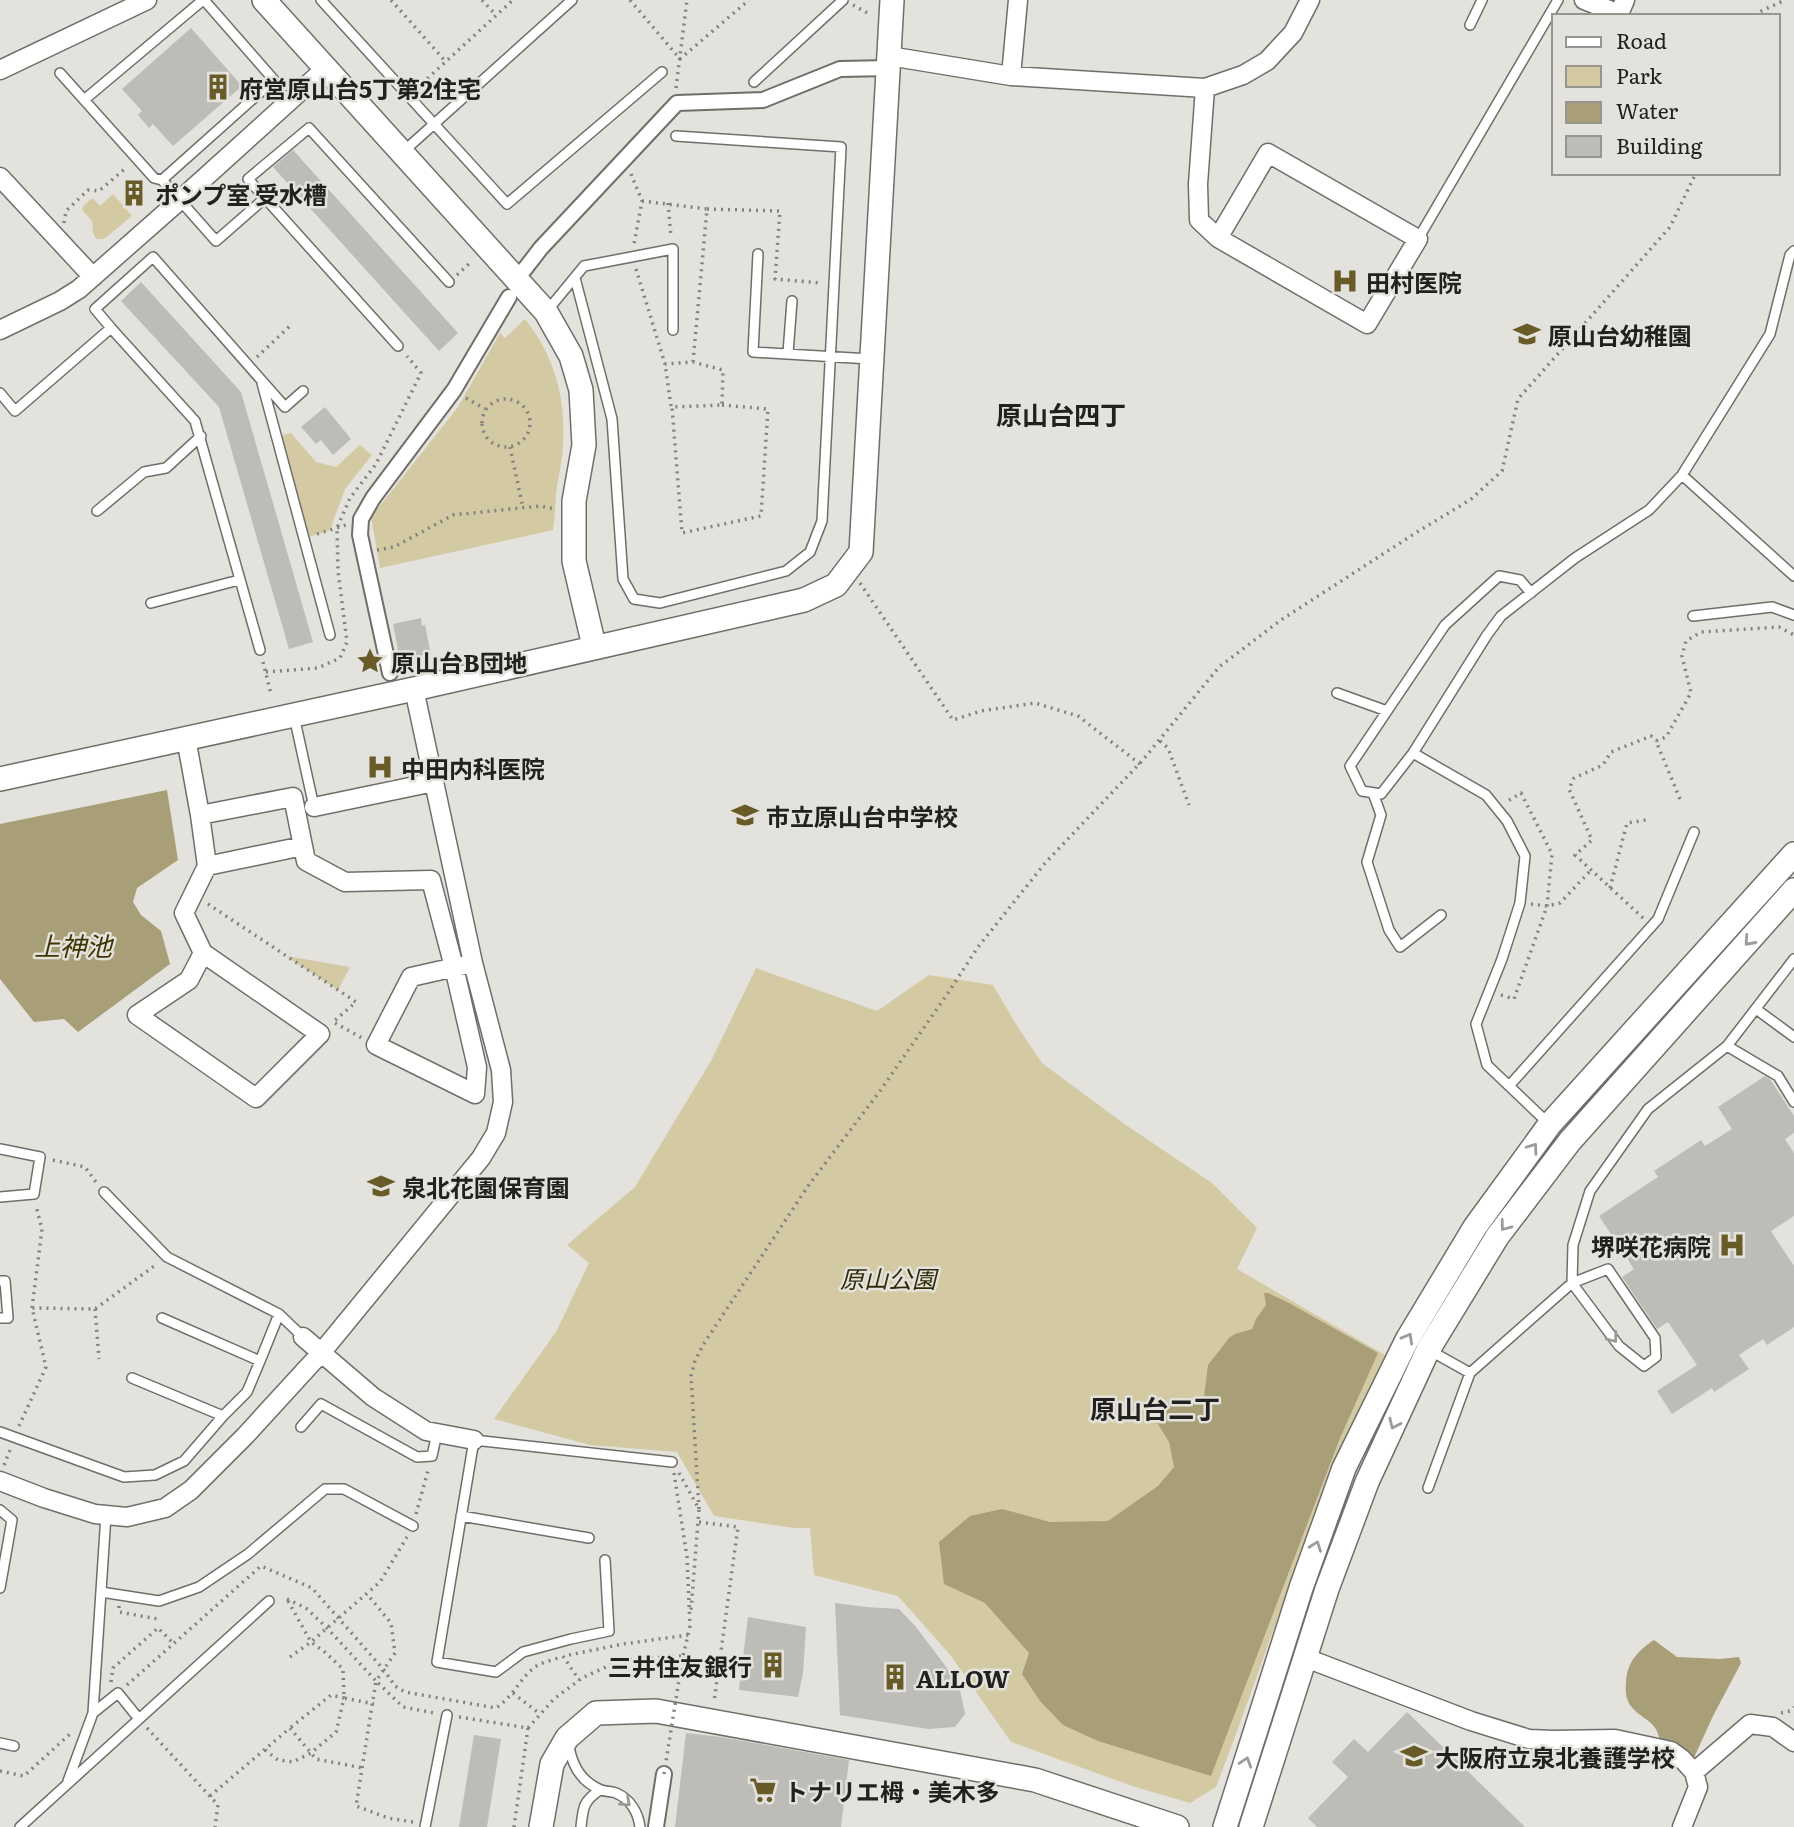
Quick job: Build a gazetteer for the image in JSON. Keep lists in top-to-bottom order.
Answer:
{
  "districts": ["原山台四丁", "原山台二丁"],
  "water": ["上神池"],
  "parks": ["原山公園"],
  "places": {
    "building": [
      "府営原山台5丁第2住宅",
      "ポンプ室 受水槽",
      "三井住友銀行",
      "ALLOW"
    ],
    "hospital": ["田村医院", "中田内科医院", "堺咲花病院"],
    "school or university": [
      "原山台幼稚園",
      "市立原山台中学校",
      "泉北花園保育園",
      "大阪府立泉北養護学校"
    ],
    "place": ["原山台B団地"],
    "supermarket": ["トナリエ栂・美木多"]
  },
  "legend": [
    "Road",
    "Park",
    "Water",
    "Building"
  ]
}
